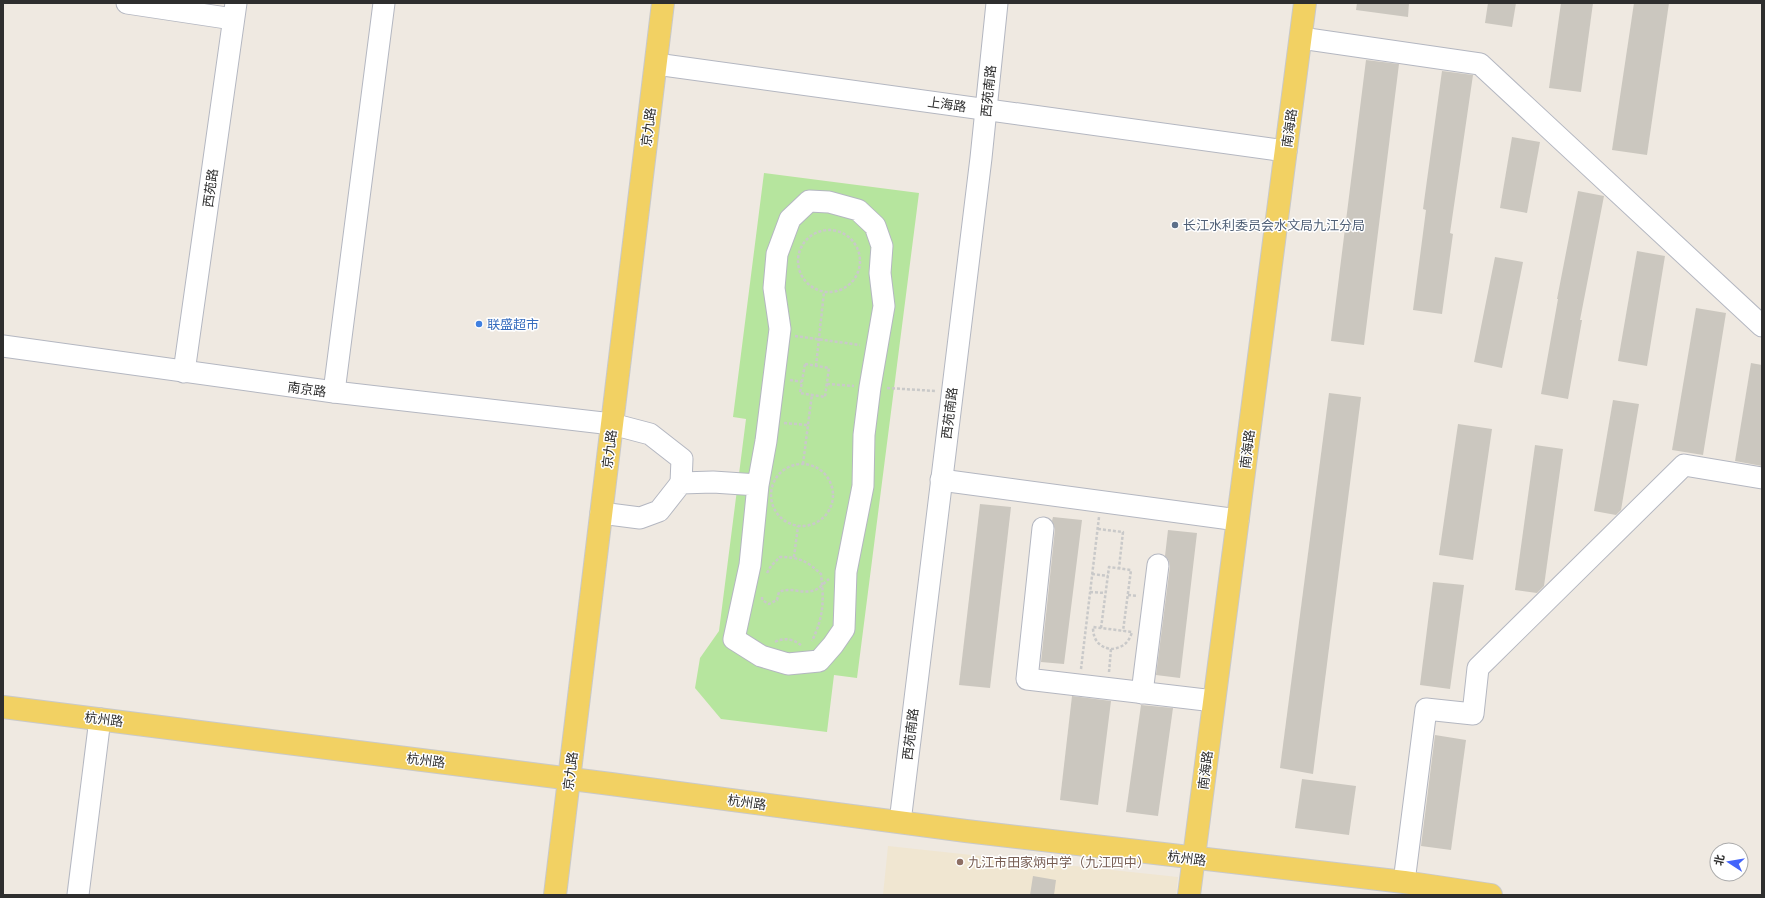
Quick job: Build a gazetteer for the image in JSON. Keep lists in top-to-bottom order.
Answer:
{
  "streets": {
    "main road": ["京九路", "南海路", "杭州路"],
    "street": [
      "西苑南路",
      "上海路",
      "西苑路",
      "南京路"
    ]
  },
  "crossings": [
    ["西苑南路", "上海路"],
    ["西苑南路", "杭州路"],
    ["上海路", "京九路"],
    ["上海路", "南海路"],
    ["京九路", "南京路"],
    ["京九路", "杭州路"],
    ["南海路", "杭州路"],
    ["西苑路", "南京路"]
  ],
  "places": ["长江水利委员会水文局九江分局", "联盛超市", "九江市田家炳中学（九江四中）"],
  "north": "left"
}
